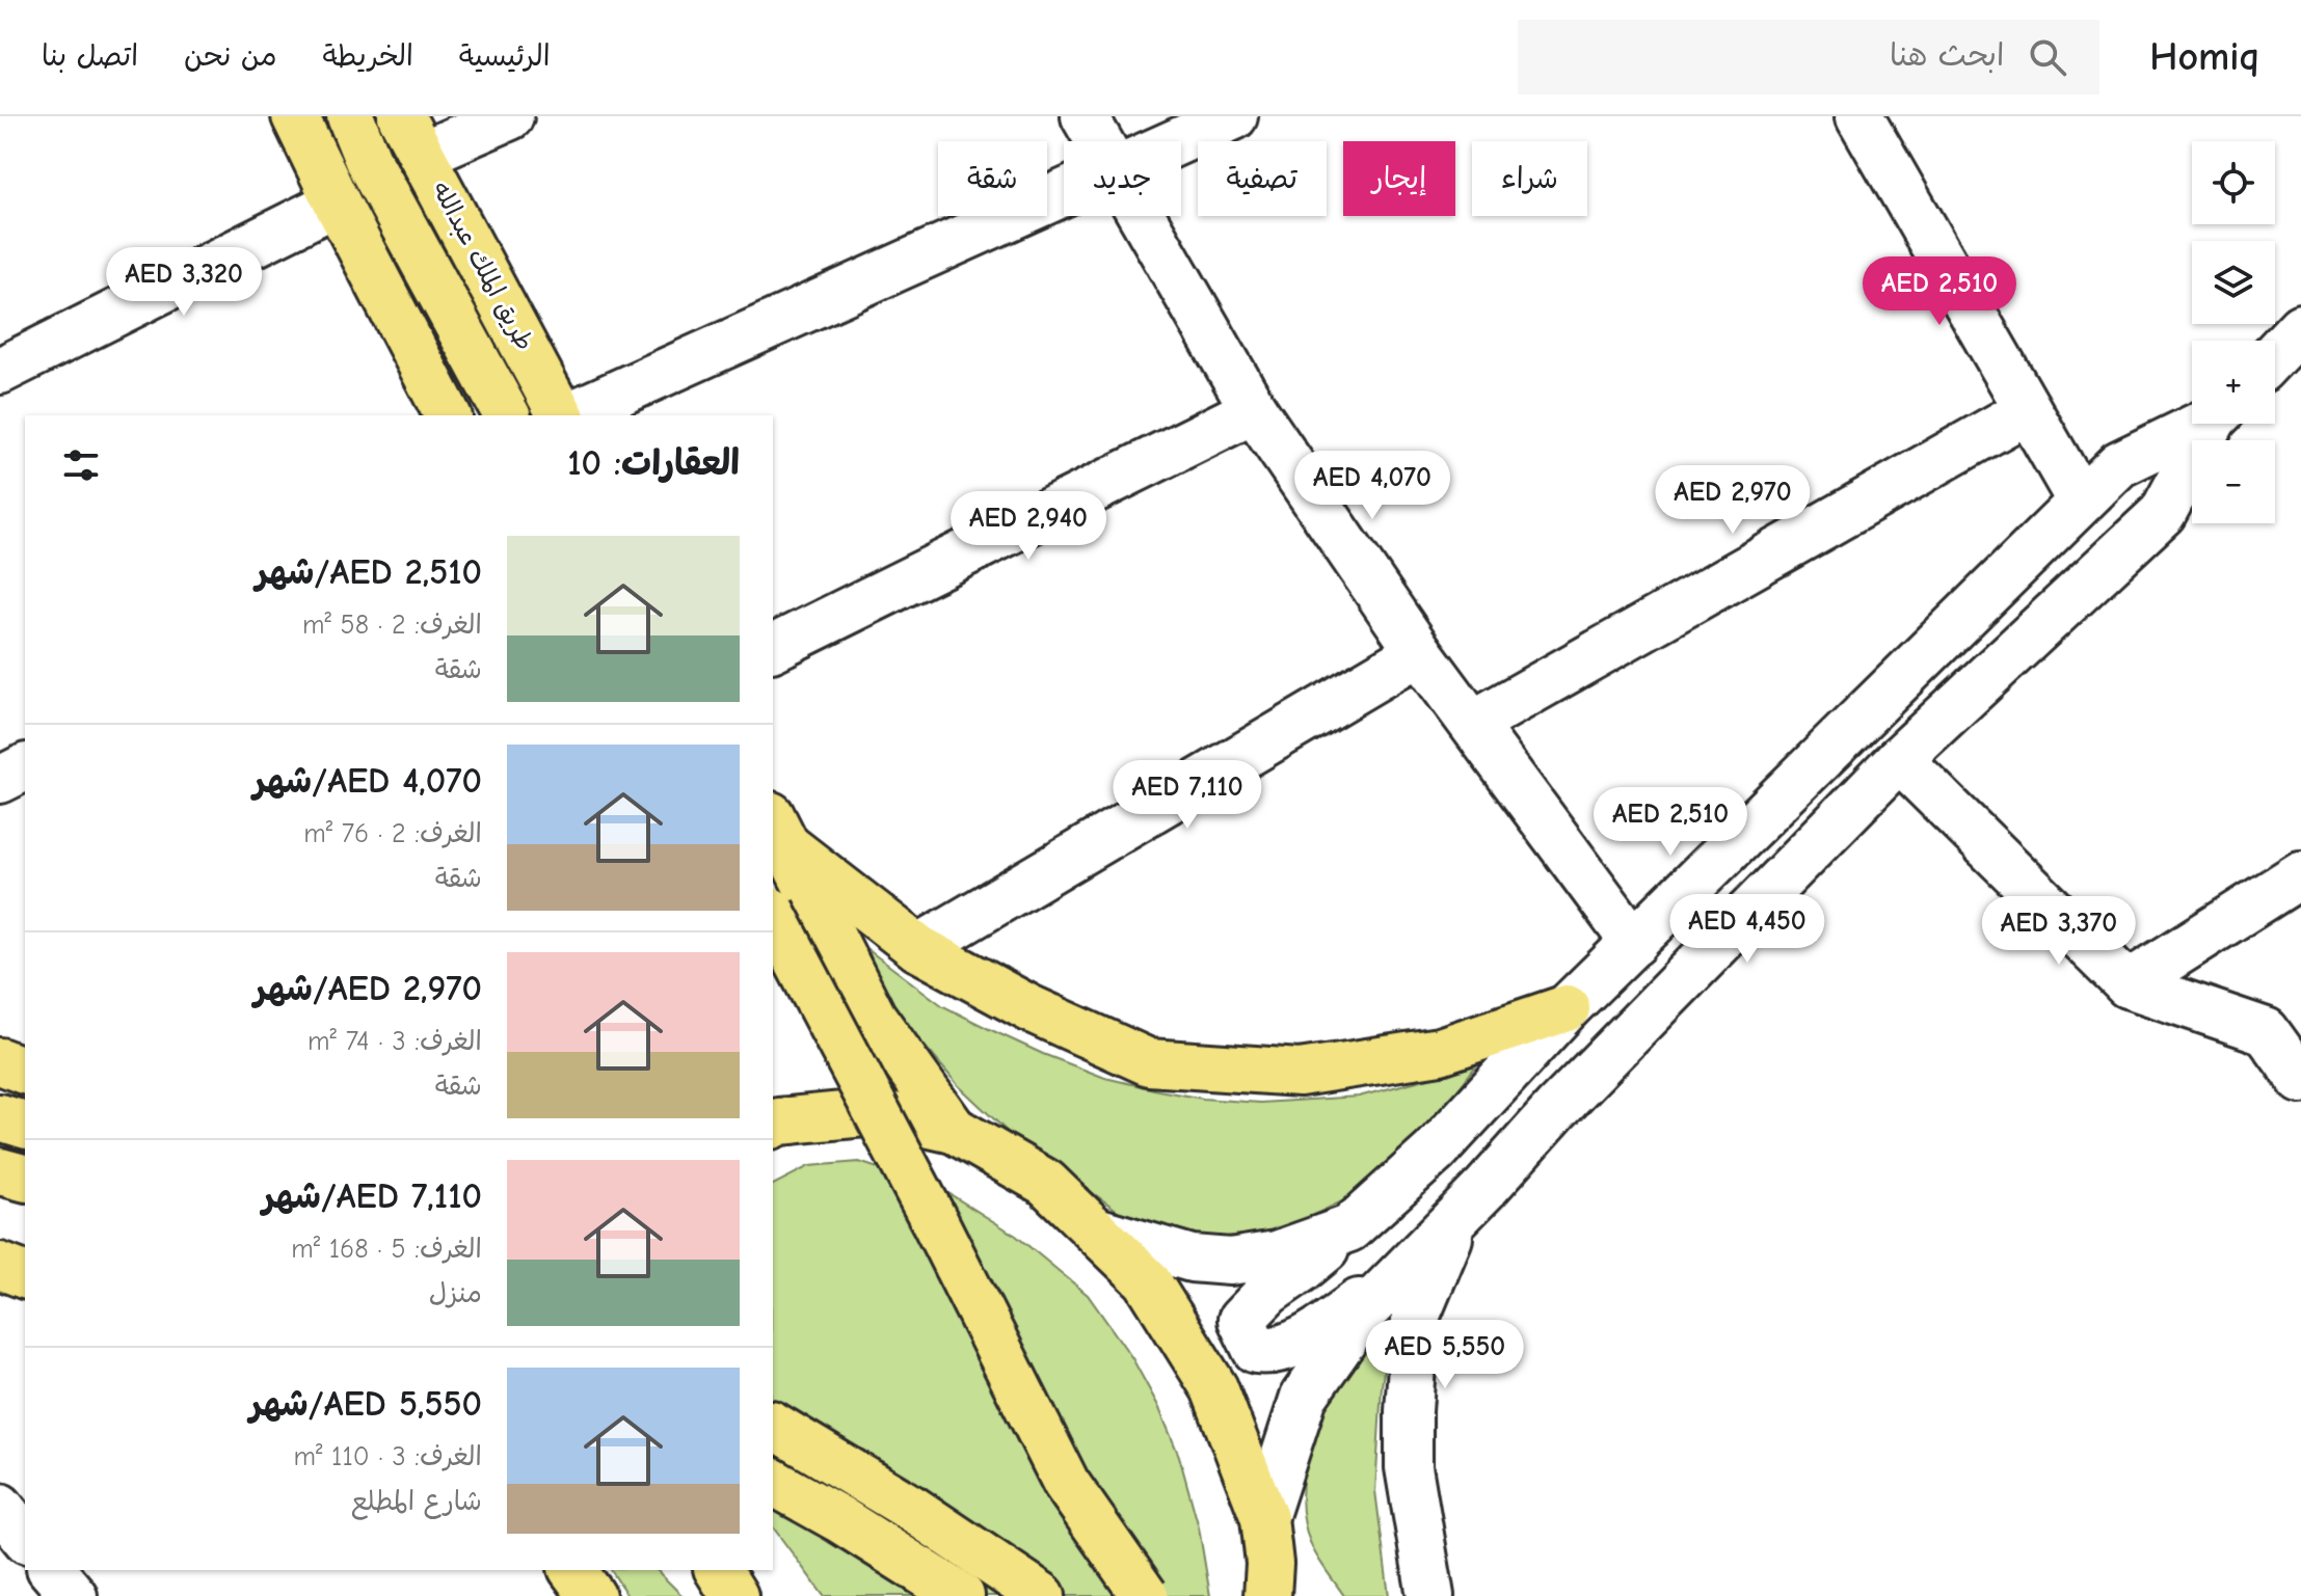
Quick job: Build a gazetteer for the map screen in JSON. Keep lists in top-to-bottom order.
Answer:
{
  "streets": {
    "main road": ["طريق الملك عبدالله"]
  },
  "page": {
    "header": "Homiq",
    "search": "ابحث هنا",
    "nav": [
      "الرئيسية",
      "الخريطة",
      "من نحن",
      "اتصل بنا"
    ],
    "map_buttons": ["+", "−"],
    "chip": [
      "شراء",
      "إيجار",
      "تصفية",
      "جديد",
      "شقة"
    ],
    "price": [
      "AED 3,320",
      "AED 2,510",
      "AED 4,070",
      "AED 2,970",
      "AED 2,940",
      "AED 7,110",
      "AED 2,510",
      "AED 4,450",
      "AED 3,370",
      "AED 5,550"
    ],
    "heading": "العقارات: 10",
    "list": [
      {
        "name": "AED 2,510/شهر",
        "note": "الغرف: 2 · 58 m² · شقة"
      },
      {
        "name": "AED 4,070/شهر",
        "note": "الغرف: 2 · 76 m² · شقة"
      },
      {
        "name": "AED 2,970/شهر",
        "note": "الغرف: 3 · 74 m² · شقة"
      },
      {
        "name": "AED 7,110/شهر",
        "note": "الغرف: 5 · 168 m² · منزل"
      },
      {
        "name": "AED 5,550/شهر",
        "note": "الغرف: 3 · 110 m² · شارع المطلع"
      }
    ]
  }
}
